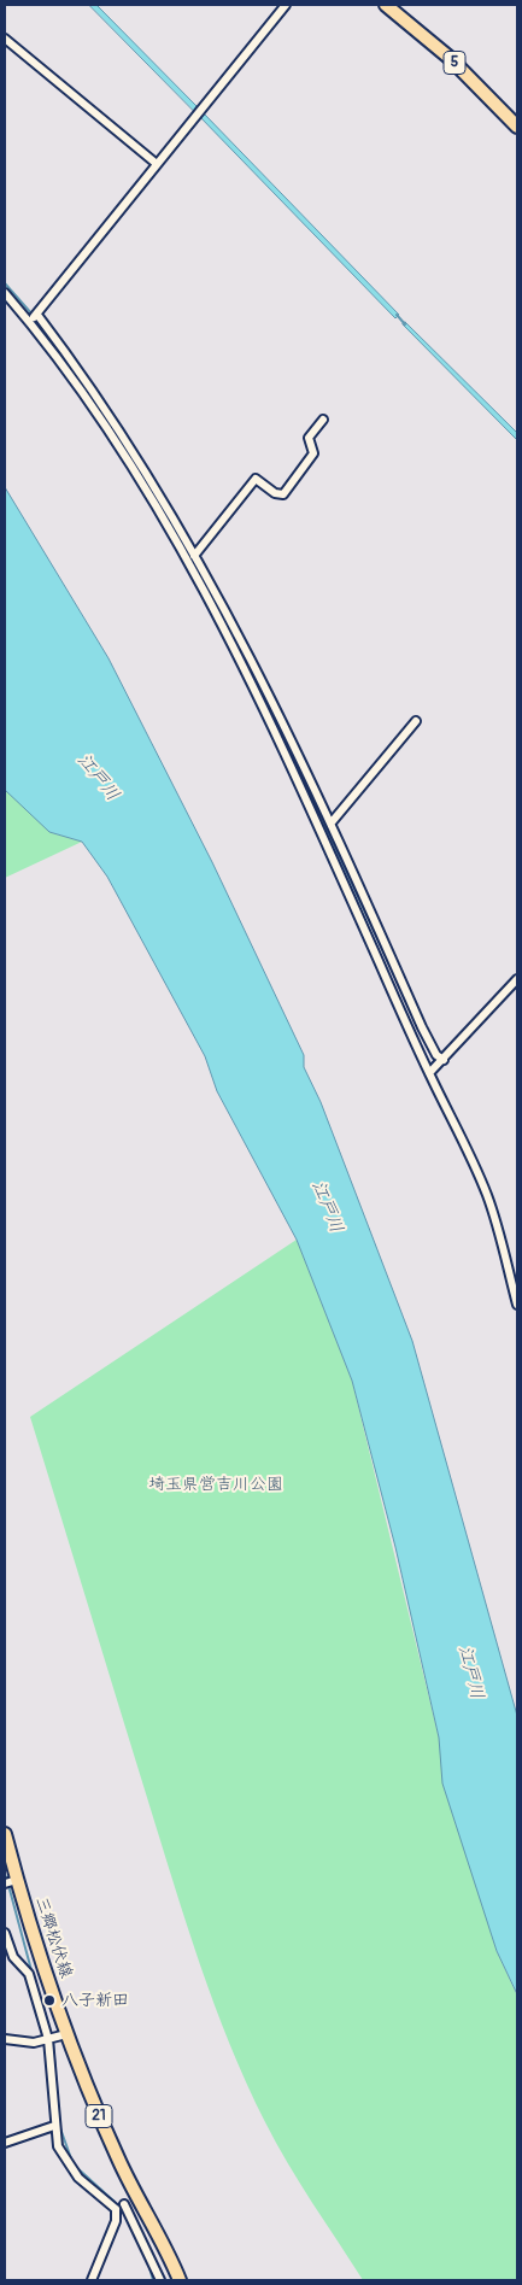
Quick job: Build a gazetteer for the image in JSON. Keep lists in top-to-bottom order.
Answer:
{
  "streets": {
    "main road": ["5", "三郷松伏線", "21"]
  },
  "water": ["江戸川"],
  "parks": ["埼玉県営吉川公園"],
  "places": ["八子新田"]
}
